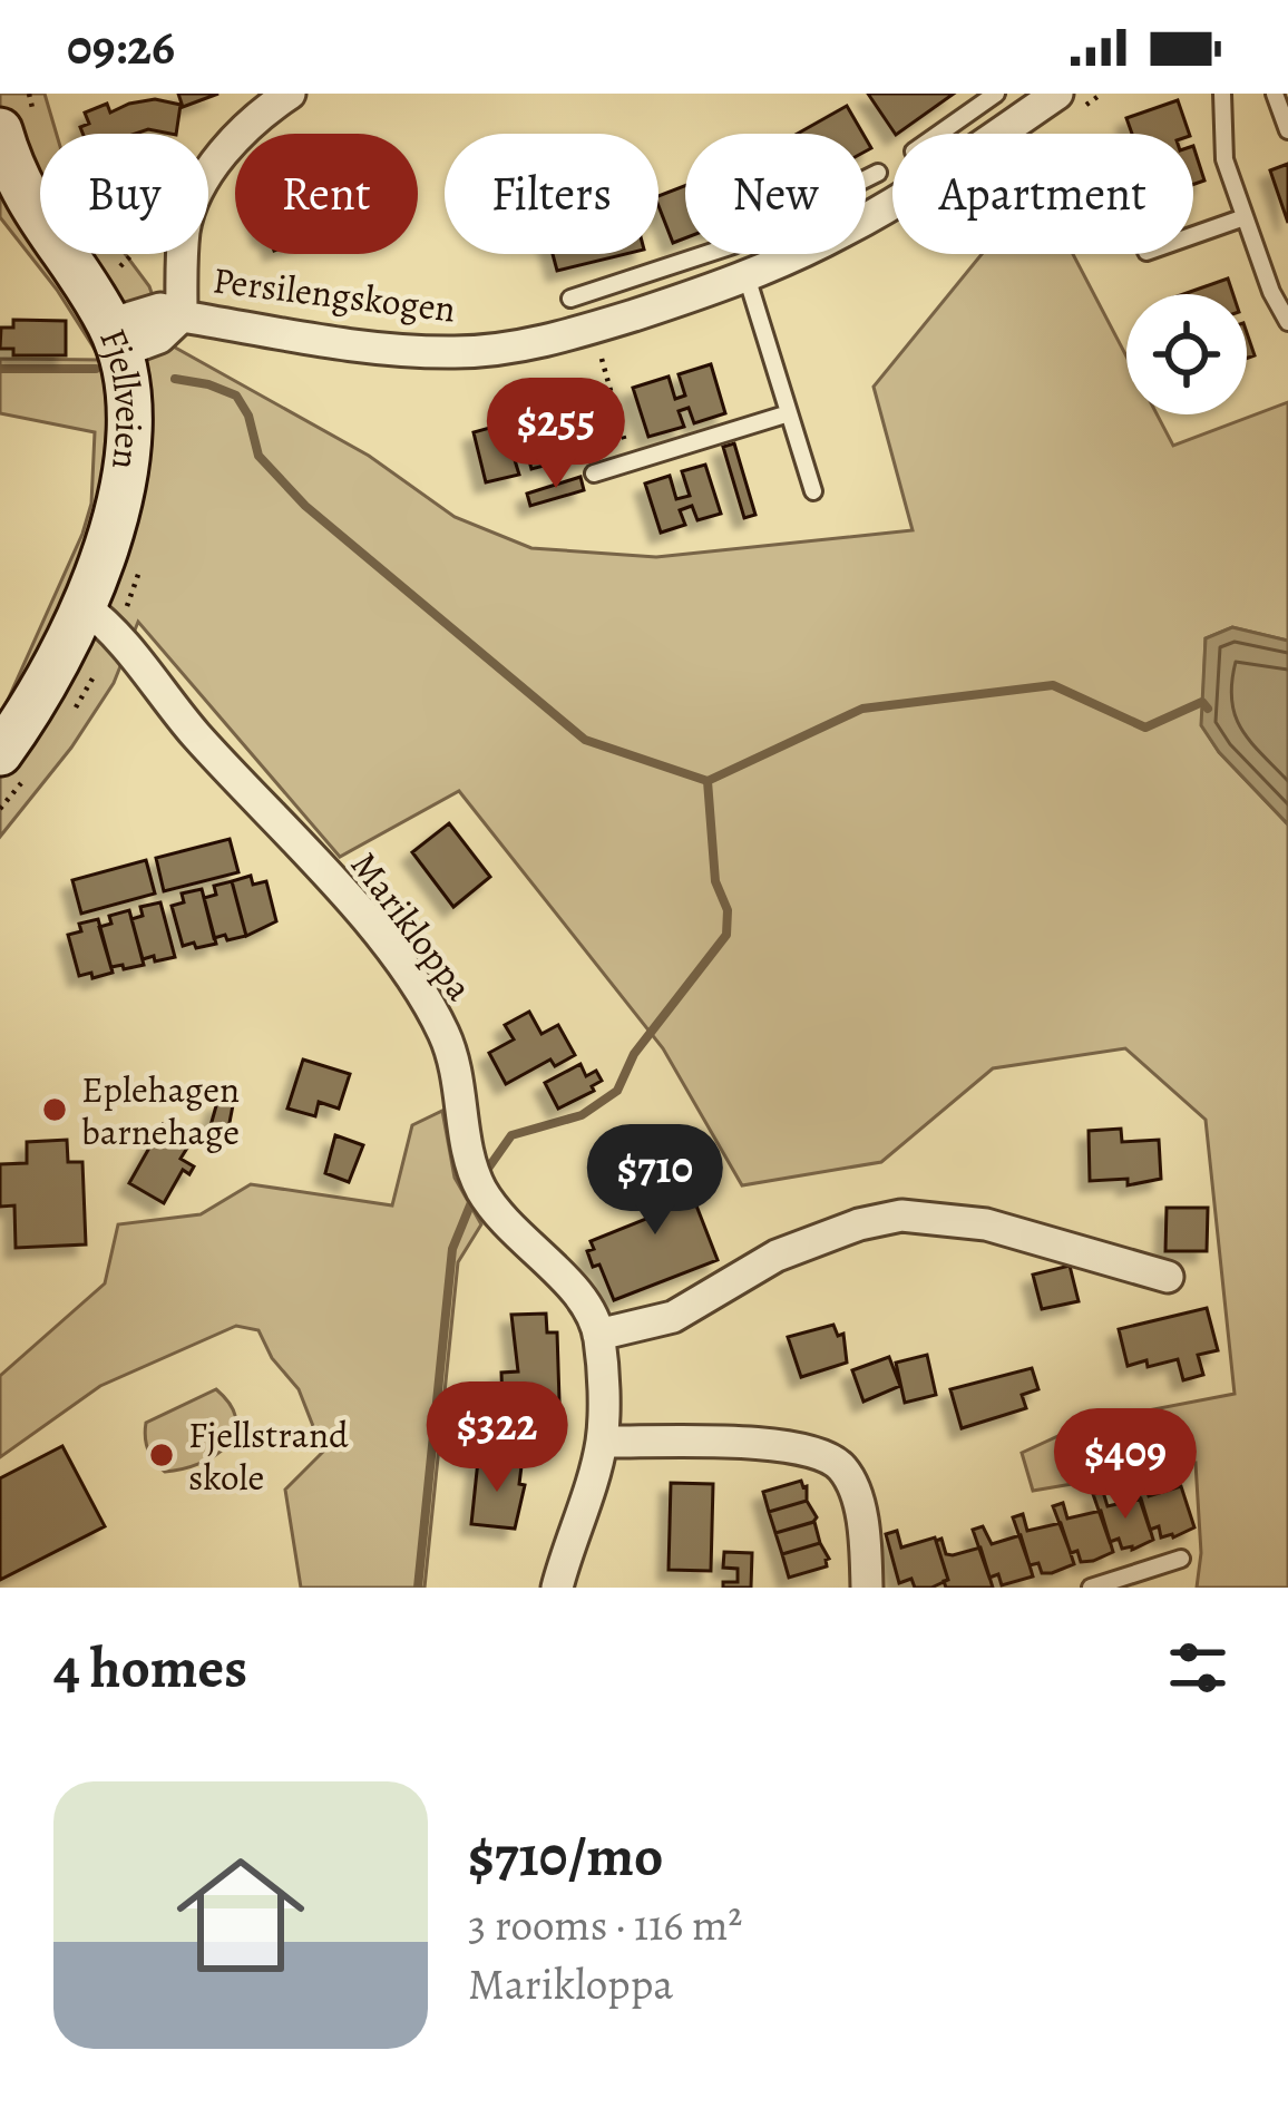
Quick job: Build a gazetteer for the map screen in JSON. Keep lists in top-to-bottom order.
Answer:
{
  "streets": {
    "main road": ["Fjellveien"],
    "street": ["Persilengskogen", "Marikloppa"]
  },
  "crossings": [
    ["Persilengskogen", "Fjellveien"],
    ["Fjellveien", "Marikloppa"]
  ],
  "places": ["Eplehagen barnehage", "Fjellstrand skole"],
  "page": {
    "status": "09:26",
    "chip": [
      "Buy",
      "Rent",
      "Filters",
      "New",
      "Apartment"
    ],
    "price": [
      "$255",
      "$710",
      "$322",
      "$409"
    ],
    "heading": "4 homes",
    "list": [
      {
        "name": "$710/mo",
        "note": "3 rooms · 116 m² · Marikloppa"
      }
    ]
  }
}
